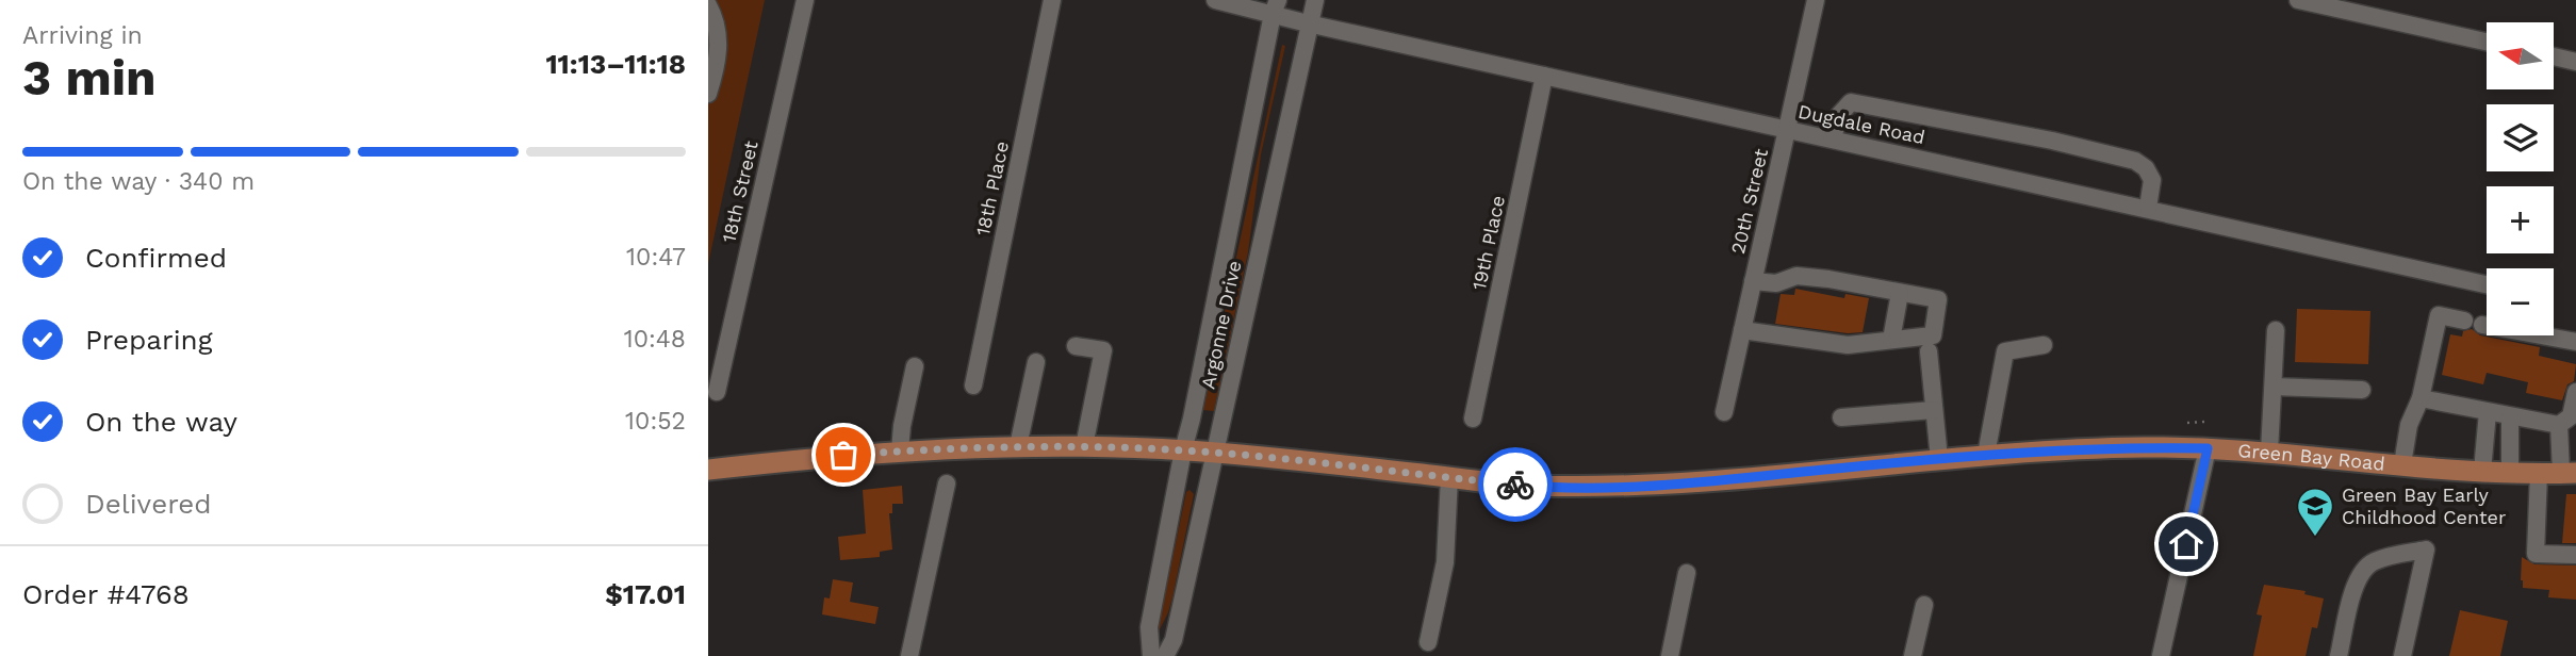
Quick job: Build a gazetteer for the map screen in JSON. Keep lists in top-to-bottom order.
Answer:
{
  "streets": {
    "main road": ["Green Bay Road"],
    "street": [
      "Dugdale Road",
      "18th Place",
      "18th Street",
      "20th Street",
      "19th Place",
      "Argonne Drive"
    ]
  },
  "crossings": [
    ["Dugdale Road", "20th Street"],
    ["Dugdale Road", "19th Place"],
    ["Dugdale Road", "Argonne Drive"],
    ["Argonne Drive", "Green Bay Road"]
  ],
  "places": {
    "school or university": ["Green Bay Early Childhood Center"]
  },
  "north": "left",
  "page": {
    "heading": ["3 min", "Arriving in", "11:13–11:18"],
    "panel": ["Order #4768", "$17.01"],
    "map_buttons": ["+", "−"],
    "bar": "On the way · 340 m",
    "list": [
      ["Confirmed", "10:47"],
      ["Preparing", "10:48"],
      ["On the way", "10:52"],
      "Delivered"
    ]
  }
}
